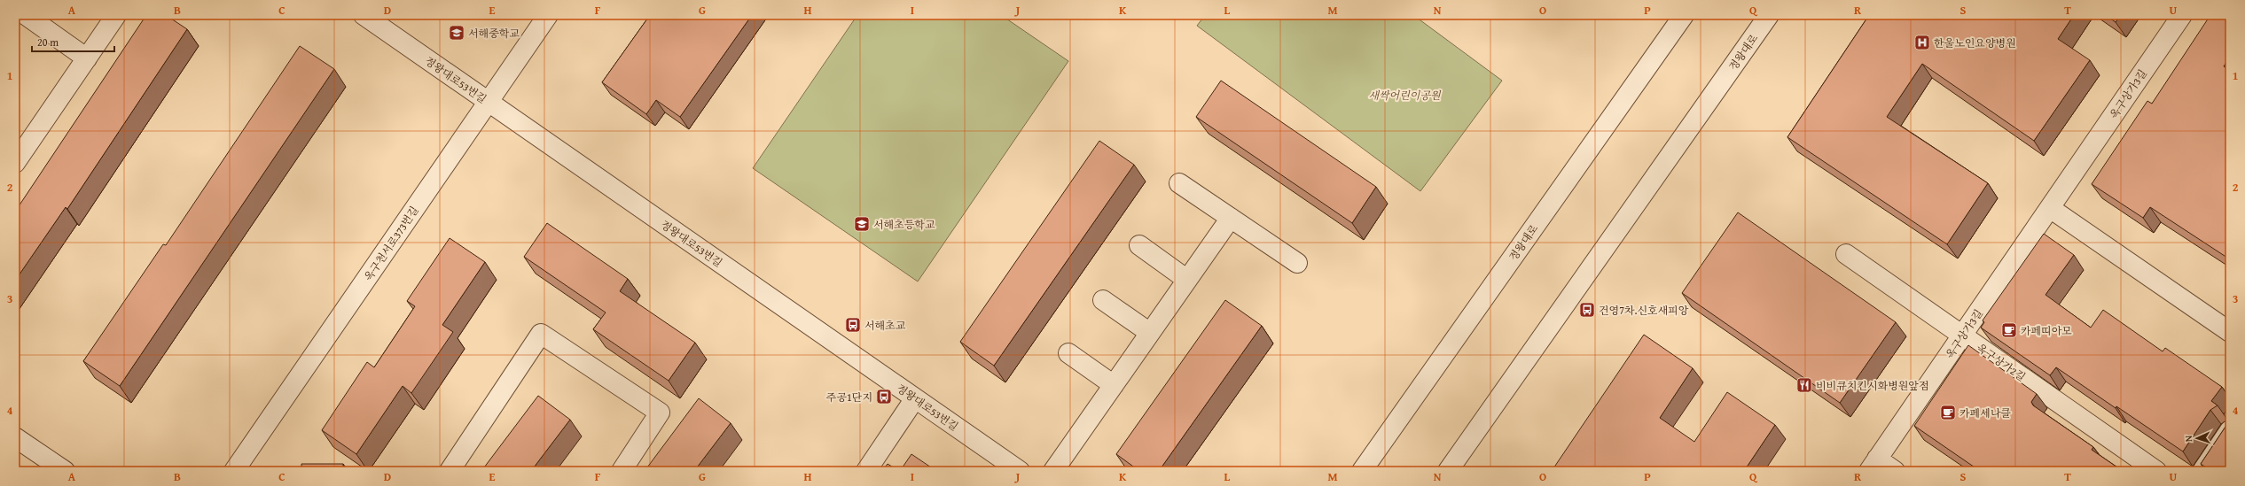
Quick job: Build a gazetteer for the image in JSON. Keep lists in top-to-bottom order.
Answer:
{
  "streets": {
    "street": [
      "정왕대로",
      "정왕대로53번길",
      "옥구상가3길",
      "옥구천서로373번길",
      "옥구상가2길"
    ]
  },
  "crossings": [
    ["정왕대로53번길", "옥구천서로373번길"],
    ["옥구상가3길", "옥구상가2길"]
  ],
  "parks": ["새싹어린이공원"],
  "places": {
    "school or university": ["서해중학교", "서해초등학교"],
    "hospital": ["한울노인요양병원"],
    "bus stop": ["건영7차.신호새피앙", "서해초교", "주공1단지"],
    "cafe": ["카페띠아모", "카페세나클"],
    "restaurant": ["비비큐치킨시화병원앞점"]
  },
  "scale_bar": "20 m",
  "north": "left",
  "grid": {
    "columns": [
      "A",
      "B",
      "C",
      "D",
      "E",
      "F",
      "G",
      "H",
      "I",
      "J",
      "K",
      "L",
      "M",
      "N",
      "O",
      "P",
      "Q",
      "R",
      "S",
      "T",
      "U"
    ],
    "rows": [
      "1",
      "2",
      "3",
      "4"
    ]
  }
}
